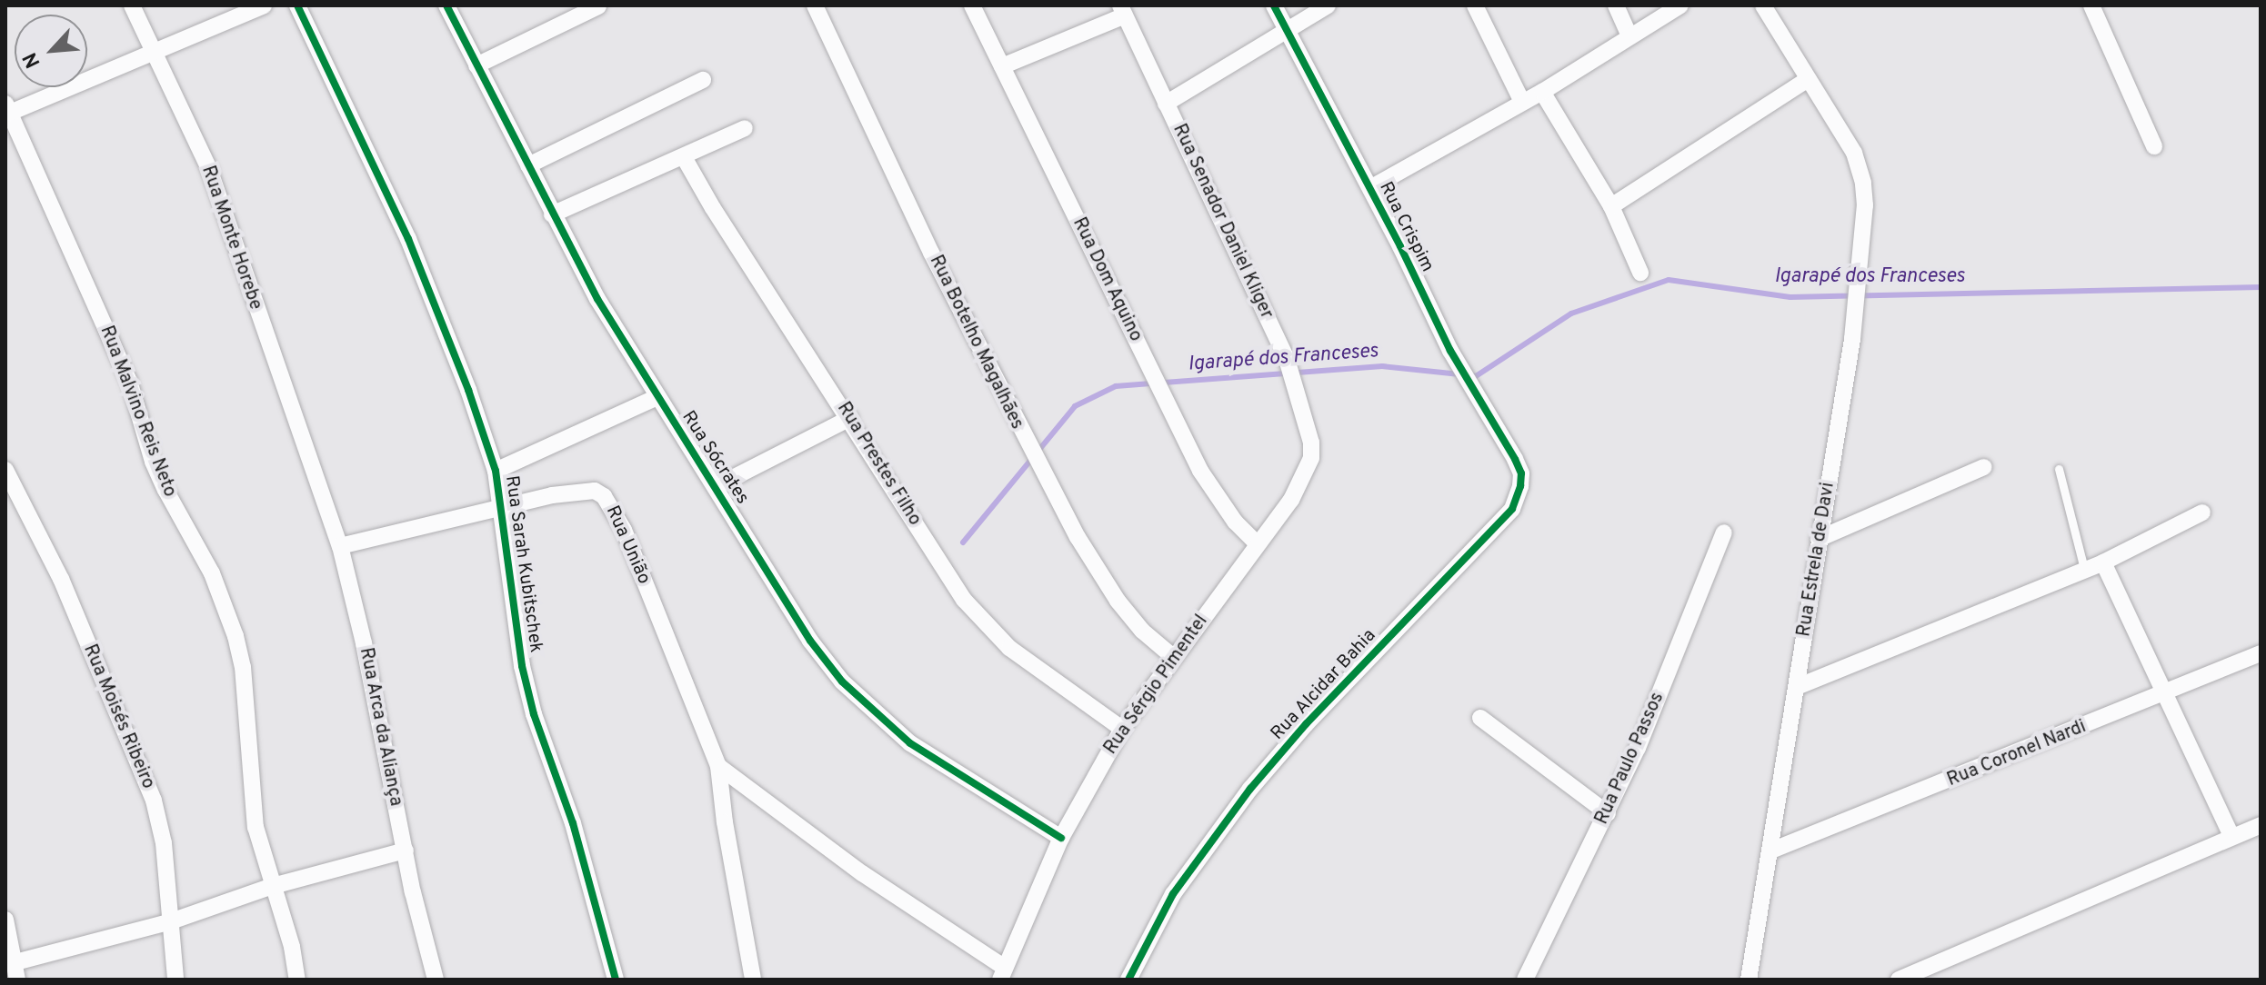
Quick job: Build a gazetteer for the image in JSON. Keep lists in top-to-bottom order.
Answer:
{
  "streets": {
    "street": [
      "Rua Senador Daniel Kliger",
      "Rua Crispim",
      "Rua Monte Horebe",
      "Rua Dom Aquino",
      "Rua Botelho Magalhães",
      "Rua Malvino Reis Neto",
      "Rua Sócrates",
      "Rua Prestes Filho",
      "Rua União",
      "Rua Estrela de Davi",
      "Rua Sarah Kubitschek",
      "Rua Sérgio Pimentel",
      "Rua Alcidar Bahia",
      "Rua Moisés Ribeiro",
      "Rua Arca da Aliança",
      "Rua Coronel Nardi",
      "Rua Paulo Passos"
    ]
  },
  "crossings": [
    ["Rua Senador Daniel Kliger", "Rua Sérgio Pimentel"],
    ["Rua Crispim", "Rua Alcidar Bahia"],
    ["Rua Monte Horebe", "Rua Arca da Aliança"],
    ["Rua Dom Aquino", "Rua Sérgio Pimentel"],
    ["Rua Botelho Magalhães", "Rua Sérgio Pimentel"],
    ["Rua Sócrates", "Rua Sérgio Pimentel"],
    ["Rua Prestes Filho", "Rua Sérgio Pimentel"],
    ["Rua União", "Rua Sarah Kubitschek"],
    ["Rua União", "Rua Arca da Aliança"],
    ["Rua Estrela de Davi", "Rua Coronel Nardi"]
  ],
  "water": ["Igarapé dos Franceses"],
  "north": "bottom left"
}
